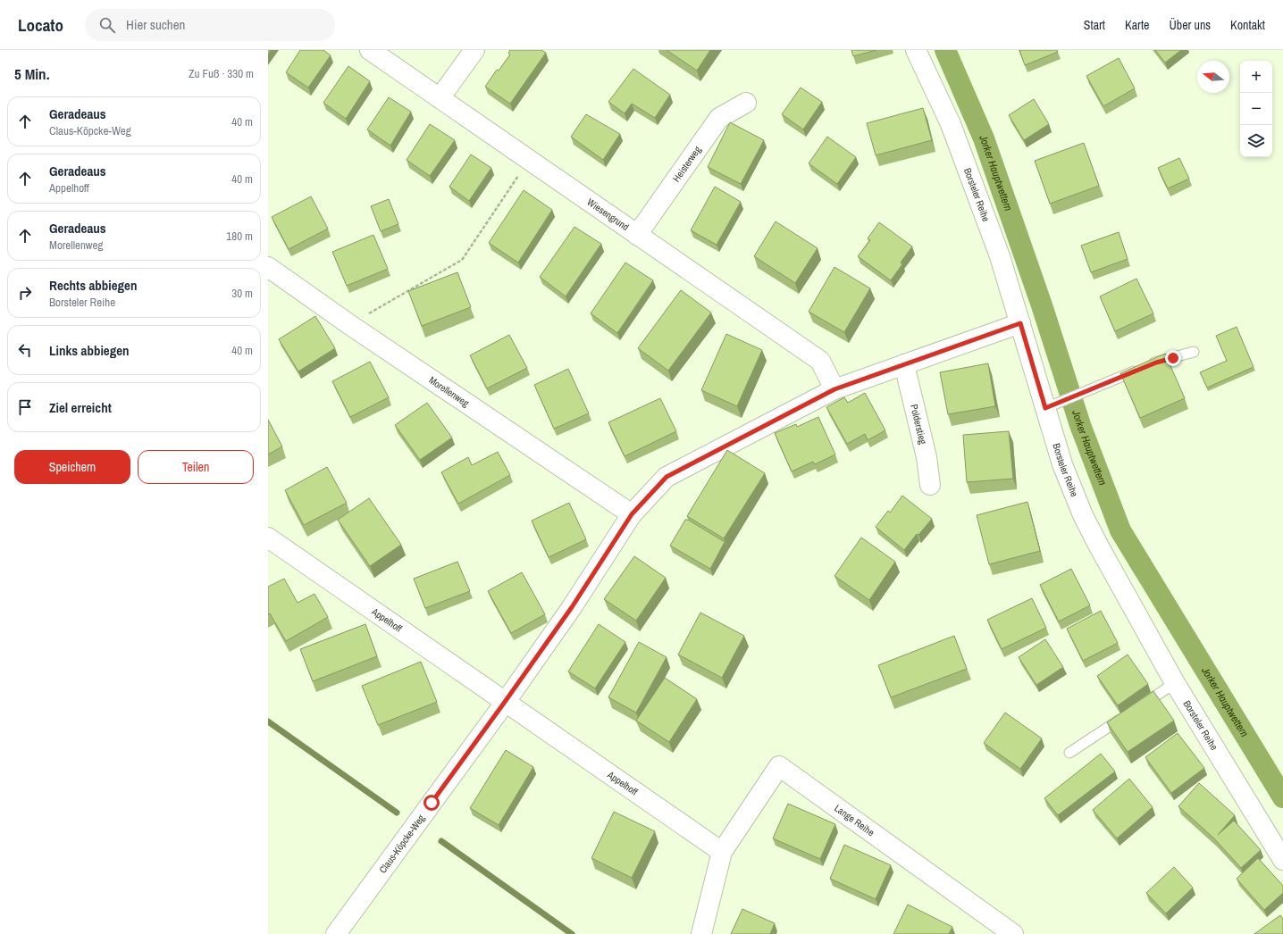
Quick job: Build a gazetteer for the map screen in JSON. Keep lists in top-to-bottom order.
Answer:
{
  "streets": {
    "street": [
      "Heisterweg",
      "Borsteler Reihe",
      "Wiesengrund",
      "Morellenweg",
      "Polderstieg",
      "Appelhoff",
      "Lange Reihe",
      "Claus-Köpcke-Weg"
    ]
  },
  "crossings": [
    ["Heisterweg", "Wiesengrund"],
    ["Appelhoff", "Lange Reihe"],
    ["Appelhoff", "Claus-Köpcke-Weg"]
  ],
  "water": ["Jorker Hauptwettern"],
  "north": "left",
  "page": {
    "header": "Locato",
    "search": "Hier suchen",
    "nav": [
      "Start",
      "Karte",
      "Über uns",
      "Kontakt"
    ],
    "heading": ["5 Min.", "Zu Fuß · 330 m"],
    "map_buttons": ["+", "−"],
    "list": [
      ["Geradeaus", "Claus-Köpcke-Weg", "40 m"],
      ["Geradeaus", "Appelhoff", "40 m"],
      ["Geradeaus", "Morellenweg", "180 m"],
      ["Rechts abbiegen", "Borsteler Reihe", "30 m"],
      ["Links abbiegen", "40 m"],
      "Ziel erreicht"
    ],
    "buttons": ["Speichern", "Teilen"]
  }
}
